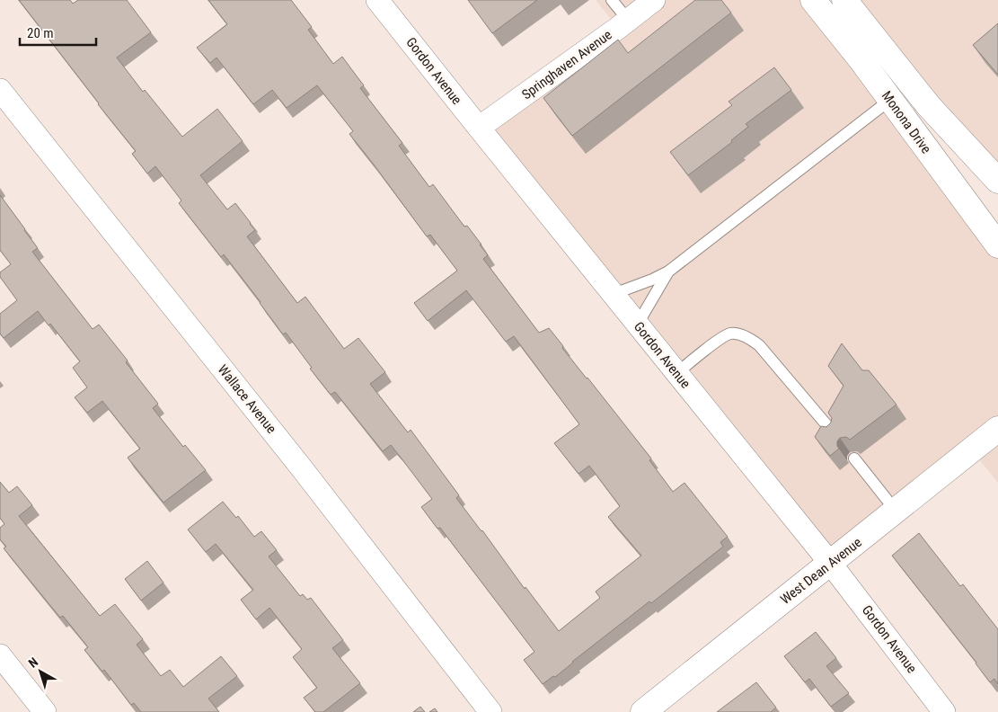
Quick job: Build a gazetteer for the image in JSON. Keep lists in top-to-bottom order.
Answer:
{
  "streets": {
    "street": [
      "Springhaven Avenue",
      "Gordon Avenue",
      "Monona Drive",
      "Wallace Avenue",
      "West Dean Avenue"
    ]
  },
  "crossings": [
    ["Springhaven Avenue", "Gordon Avenue"],
    ["Gordon Avenue", "West Dean Avenue"]
  ],
  "scale_bar": "20 m",
  "north": "top left"
}
